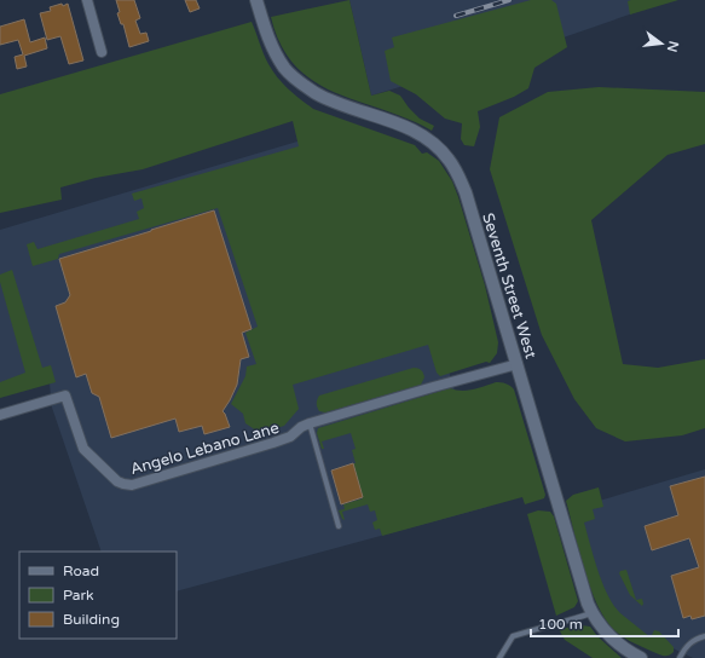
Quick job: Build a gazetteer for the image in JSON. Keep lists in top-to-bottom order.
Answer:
{
  "streets": {
    "street": ["Seventh Street West", "Angelo Lebano Lane"]
  },
  "crossings": [
    ["Seventh Street West", "Angelo Lebano Lane"]
  ],
  "legend": ["Road", "Park", "Building"],
  "scale_bar": "100 m",
  "north": "right"
}
